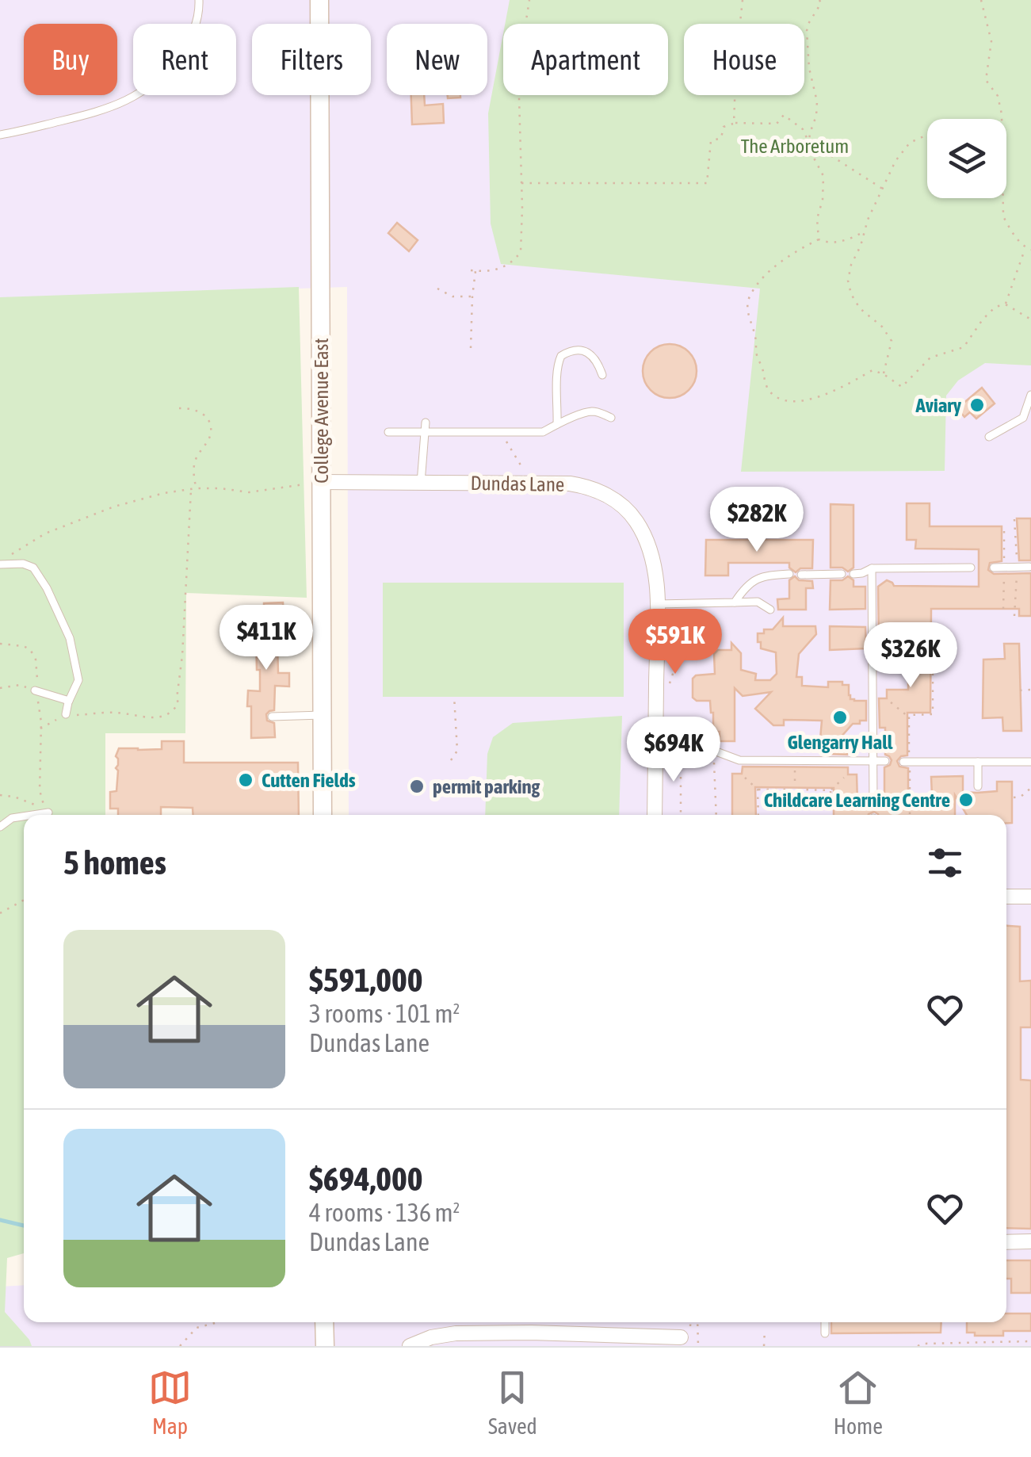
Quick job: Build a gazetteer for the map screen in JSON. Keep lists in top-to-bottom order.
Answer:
{
  "streets": {
    "street": ["College Avenue East", "Dundas Lane"]
  },
  "crossings": [
    ["College Avenue East", "Dundas Lane"]
  ],
  "parks": ["The Arboretum"],
  "places": [
    "Aviary",
    "Glengarry Hall",
    "Cutten Fields",
    "permit parking",
    "Childcare Learning Centre"
  ],
  "page": {
    "chip": [
      "Buy",
      "Rent",
      "Filters",
      "New",
      "Apartment",
      "House"
    ],
    "price": [
      "$282K",
      "$411K",
      "$591K",
      "$326K",
      "$694K"
    ],
    "heading": "5 homes",
    "list": [
      {
        "name": "$591,000",
        "note": "3 rooms · 101 m² · Dundas Lane"
      },
      {
        "name": "$694,000",
        "note": "4 rooms · 136 m² · Dundas Lane"
      }
    ],
    "tabs": ["Map", "Saved", "Home"]
  }
}
